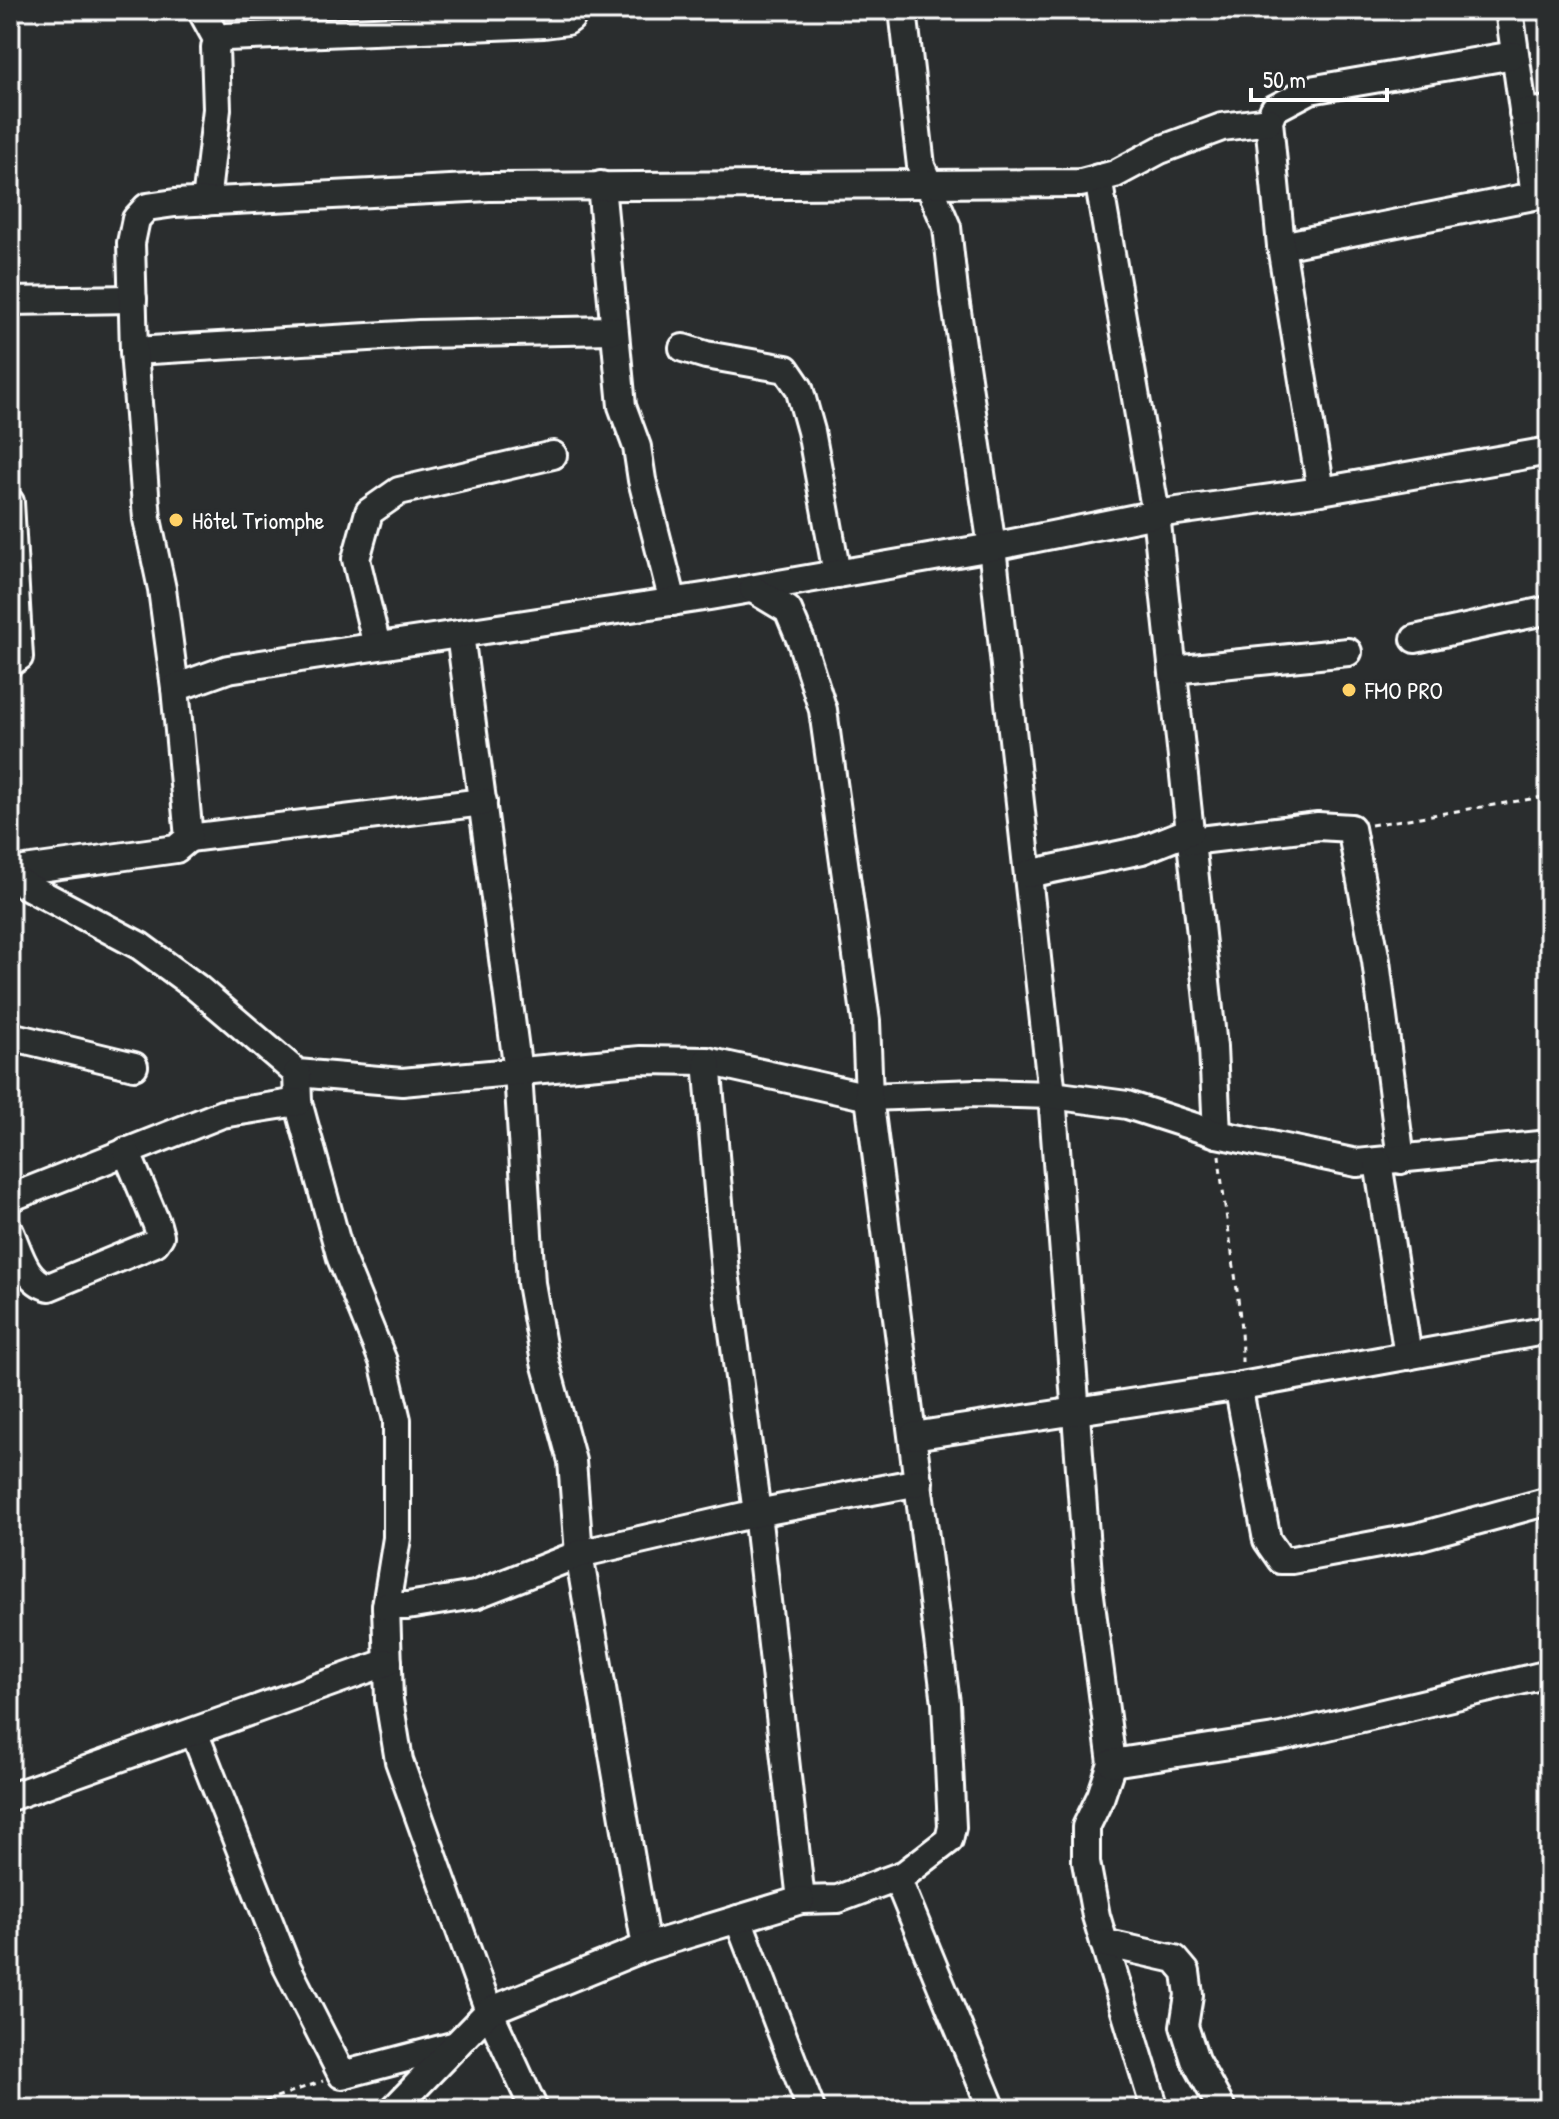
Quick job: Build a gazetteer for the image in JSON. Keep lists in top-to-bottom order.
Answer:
{
  "places": ["Hôtel Triomphe", "FMO PRO"],
  "scale_bar": "50 m"
}
